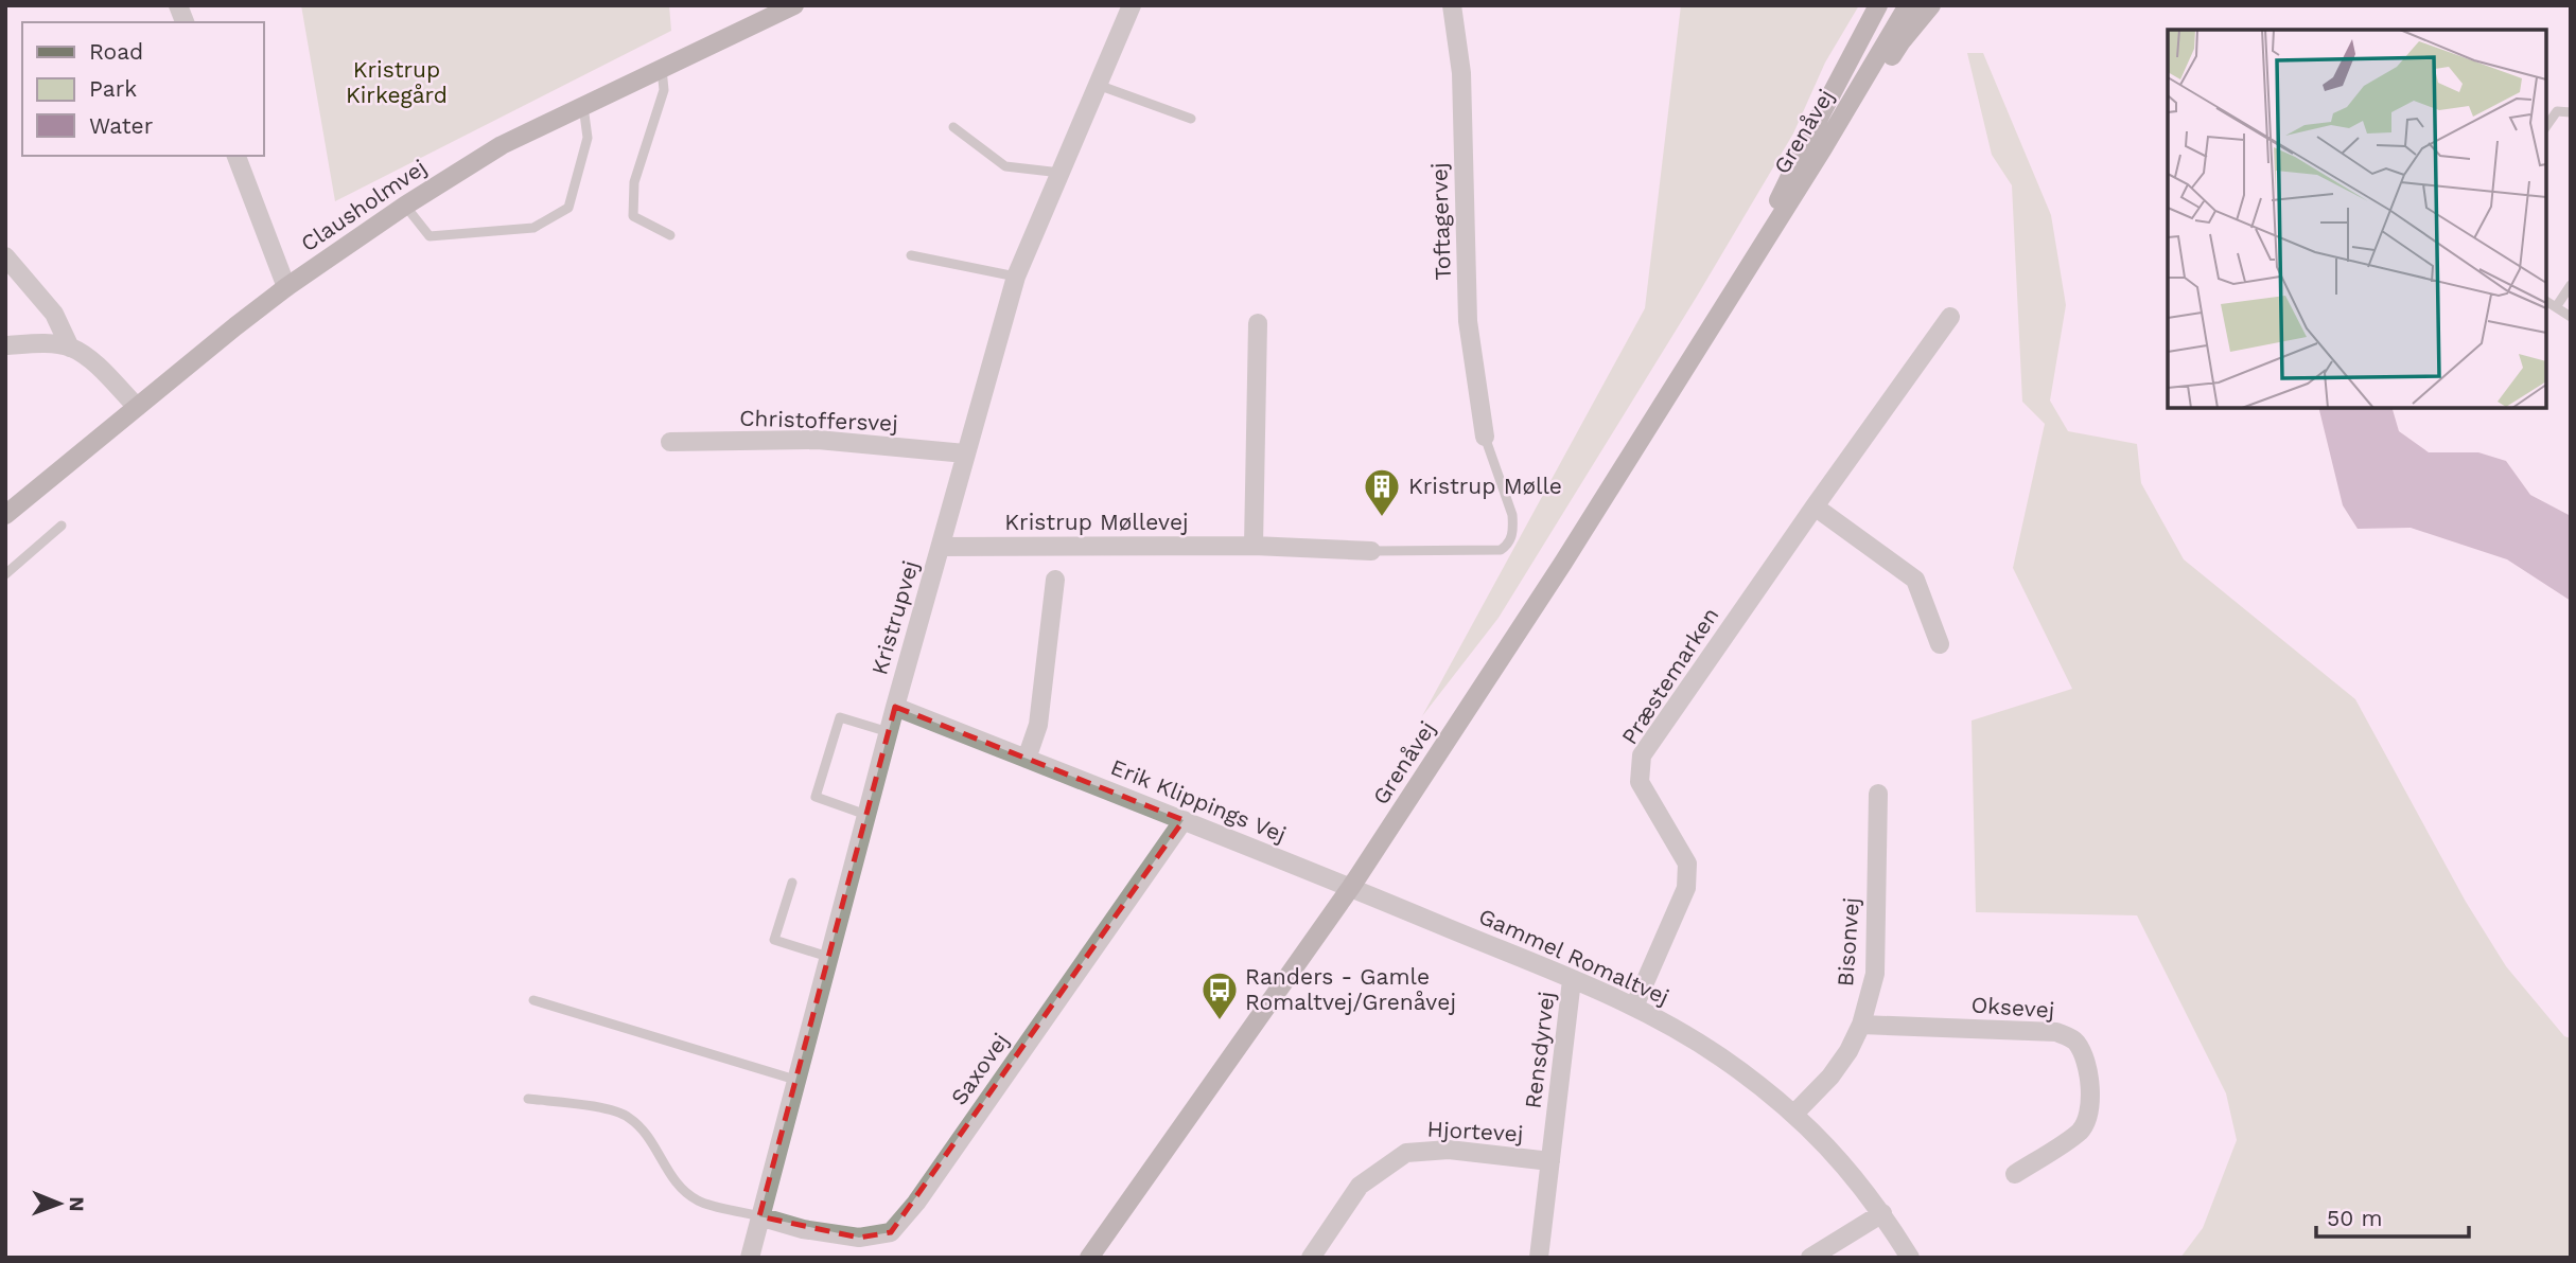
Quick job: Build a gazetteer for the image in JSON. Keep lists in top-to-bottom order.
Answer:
{
  "streets": {
    "street": [
      "Grenåvej",
      "Clausholmvej",
      "Toftagervej",
      "Christoffersvej",
      "Kristrup Møllevej",
      "Kristrupvej",
      "Præstemarken",
      "Erik Klippings Vej",
      "Bisonvej",
      "Gammel Romaltvej",
      "Oksevej",
      "Rensdyrvej",
      "Saxovej",
      "Hjortevej"
    ]
  },
  "crossings": [
    ["Grenåvej", "Erik Klippings Vej"],
    ["Grenåvej", "Gammel Romaltvej"],
    ["Christoffersvej", "Kristrupvej"],
    ["Kristrup Møllevej", "Kristrupvej"],
    ["Kristrupvej", "Erik Klippings Vej"],
    ["Kristrupvej", "Saxovej"],
    ["Præstemarken", "Gammel Romaltvej"],
    ["Erik Klippings Vej", "Gammel Romaltvej"],
    ["Erik Klippings Vej", "Saxovej"],
    ["Bisonvej", "Gammel Romaltvej"],
    ["Bisonvej", "Oksevej"],
    ["Gammel Romaltvej", "Rensdyrvej"],
    ["Rensdyrvej", "Hjortevej"]
  ],
  "parks": ["Kristrup Kirkegård"],
  "places": {
    "building": ["Kristrup Mølle"],
    "bus stop": ["Randers - Gamle Romaltvej/Grenåvej"]
  },
  "legend": ["Road", "Park", "Water"],
  "scale_bar": "50 m",
  "north": "right"
}
